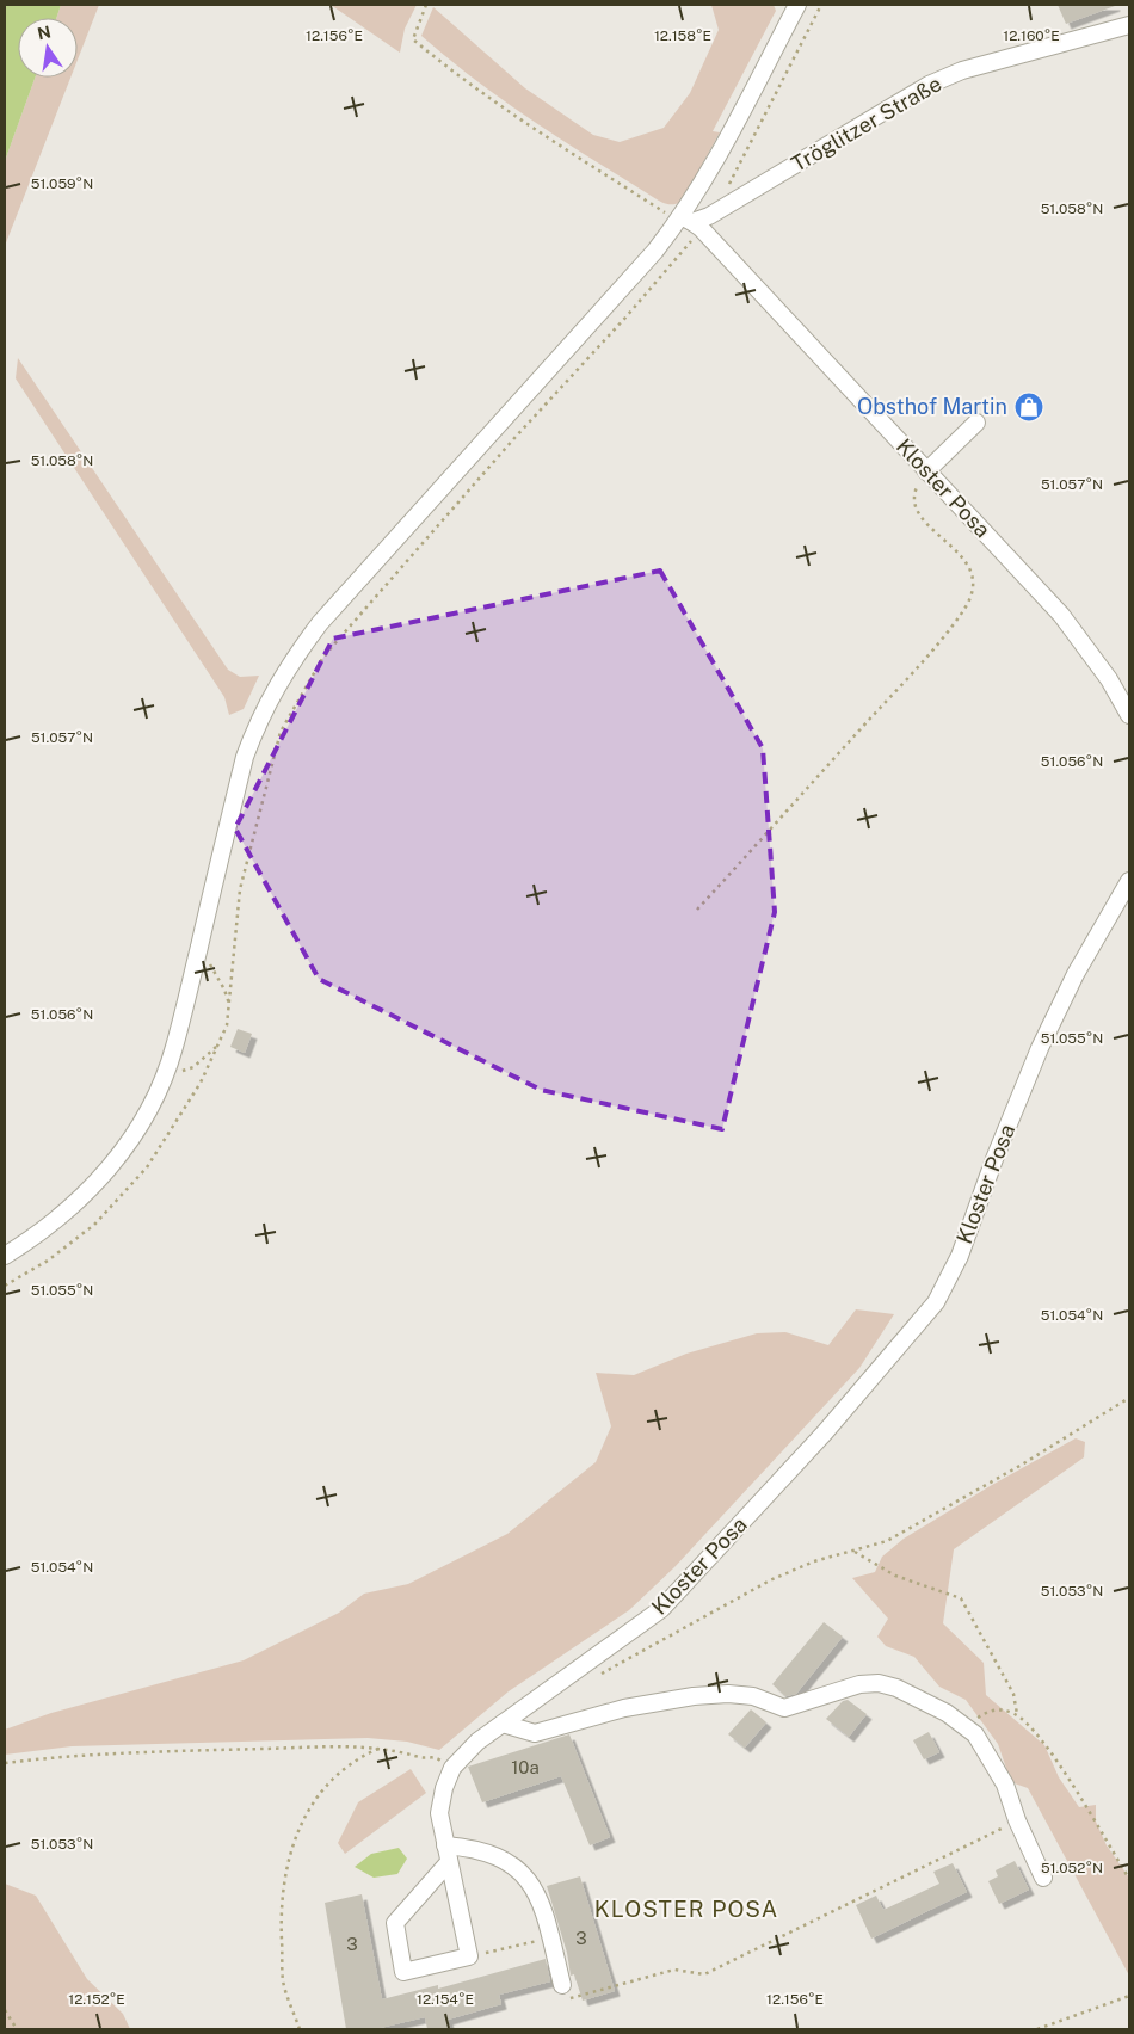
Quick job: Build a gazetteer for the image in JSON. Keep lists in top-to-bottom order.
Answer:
{
  "streets": {
    "street": ["Tröglitzer Straße", "Kloster Posa"]
  },
  "crossings": [
    ["Tröglitzer Straße", "Kloster Posa"]
  ],
  "districts": ["KLOSTER POSA"],
  "places": {
    "shop": ["Obsthof Martin"]
  },
  "house_numbers": ["10a", "3", "3"],
  "north": "top",
  "coordinates": [
    "12.156°E",
    "12.158°E",
    "12.160°E",
    "51.059°N",
    "51.058°N",
    "51.057°N",
    "51.056°N",
    "51.055°N",
    "51.054°N",
    "51.053°N",
    "51.052°N",
    "12.152°E",
    "12.154°E"
  ]
}
